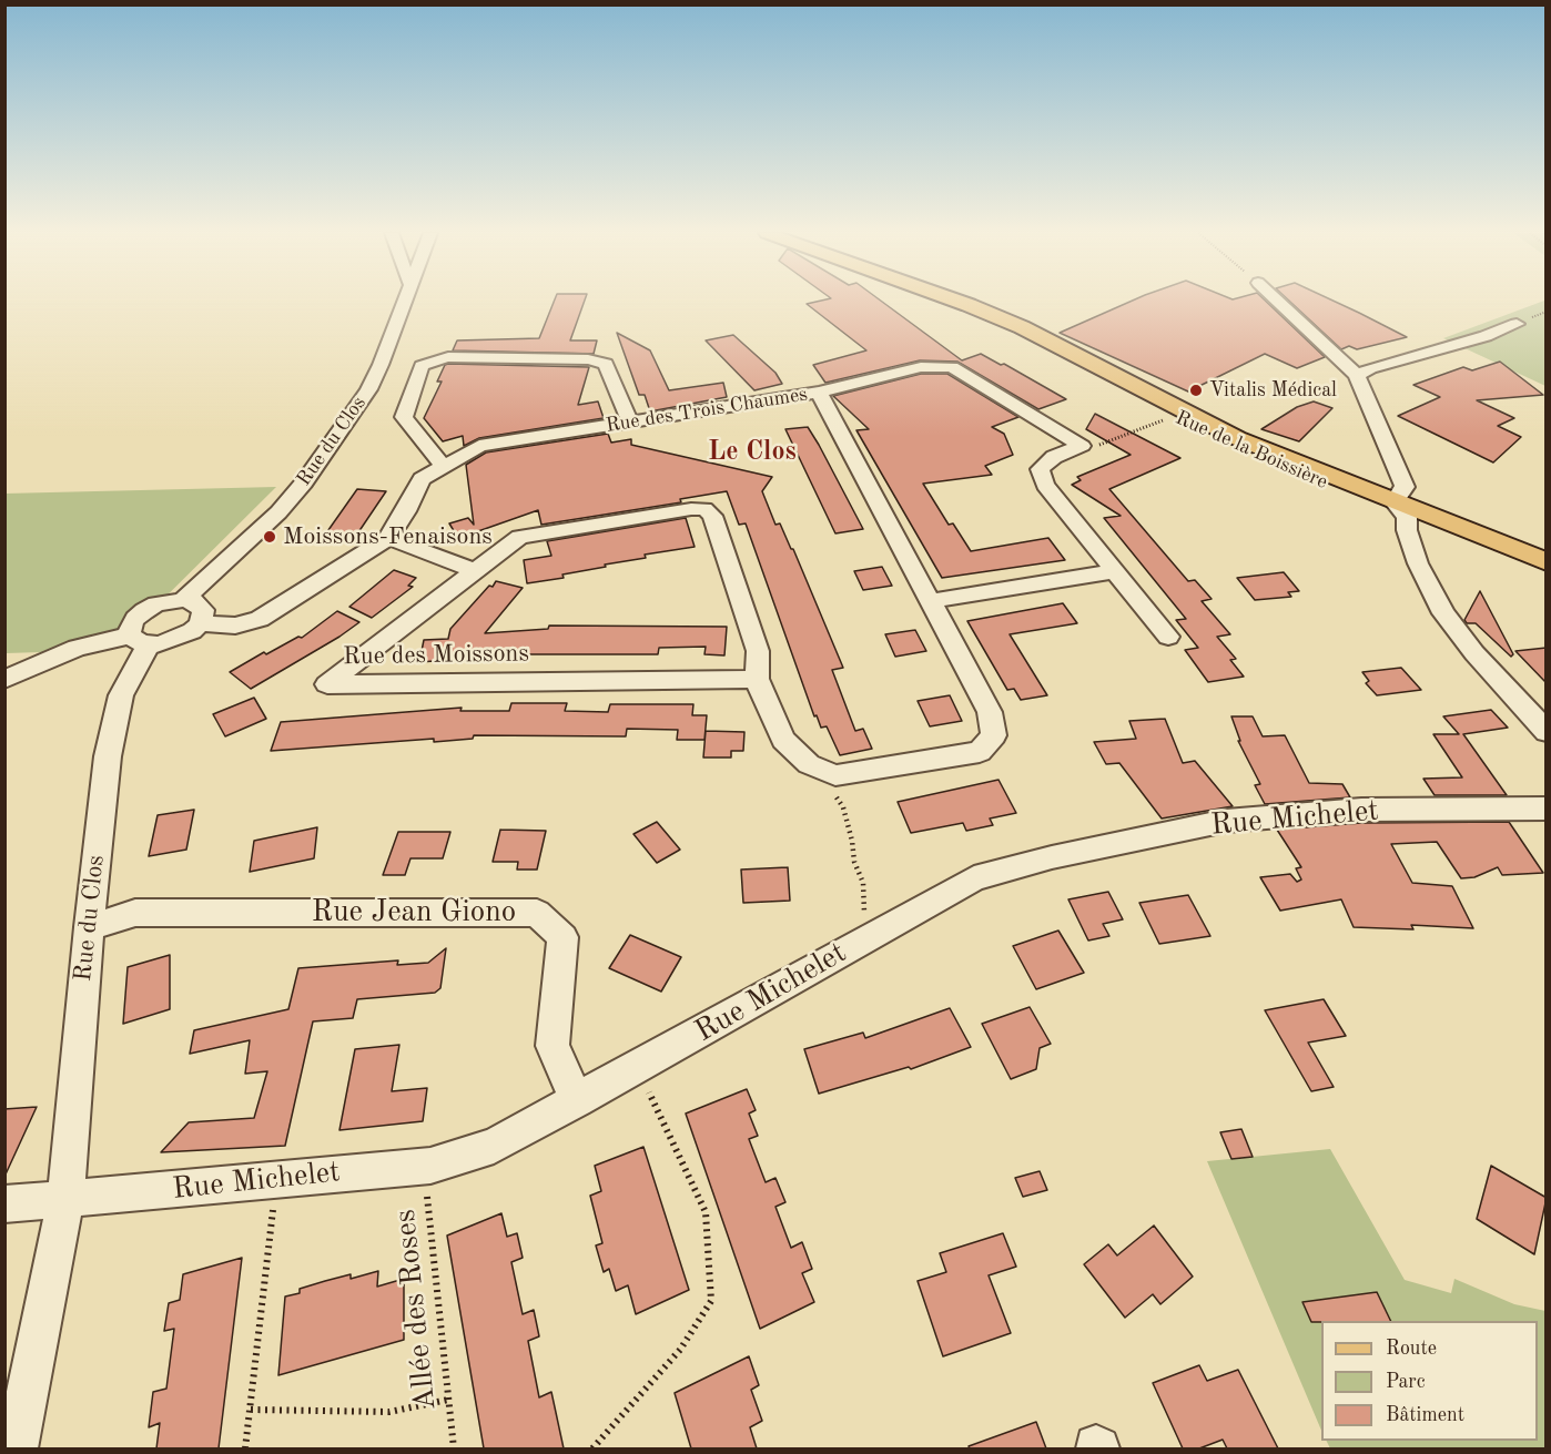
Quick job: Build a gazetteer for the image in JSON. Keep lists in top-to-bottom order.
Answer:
{
  "streets": {
    "main road": ["Rue de la Boissière"],
    "street": [
      "Rue des Trois Chaumes",
      "Rue du Clos",
      "Rue des Moissons",
      "Rue Michelet",
      "Rue Jean Giono"
    ],
    "path": ["Allée des Roses"]
  },
  "crossings": [
    ["Rue du Clos", "Rue Michelet"],
    ["Rue du Clos", "Rue Jean Giono"],
    ["Rue Michelet", "Rue Jean Giono"],
    ["Rue Michelet", "Allée des Roses"]
  ],
  "districts": ["Le Clos"],
  "places": ["Vitalis Médical", "Moissons-Fenaisons"],
  "legend": ["Route", "Parc", "Bâtiment"]
}
